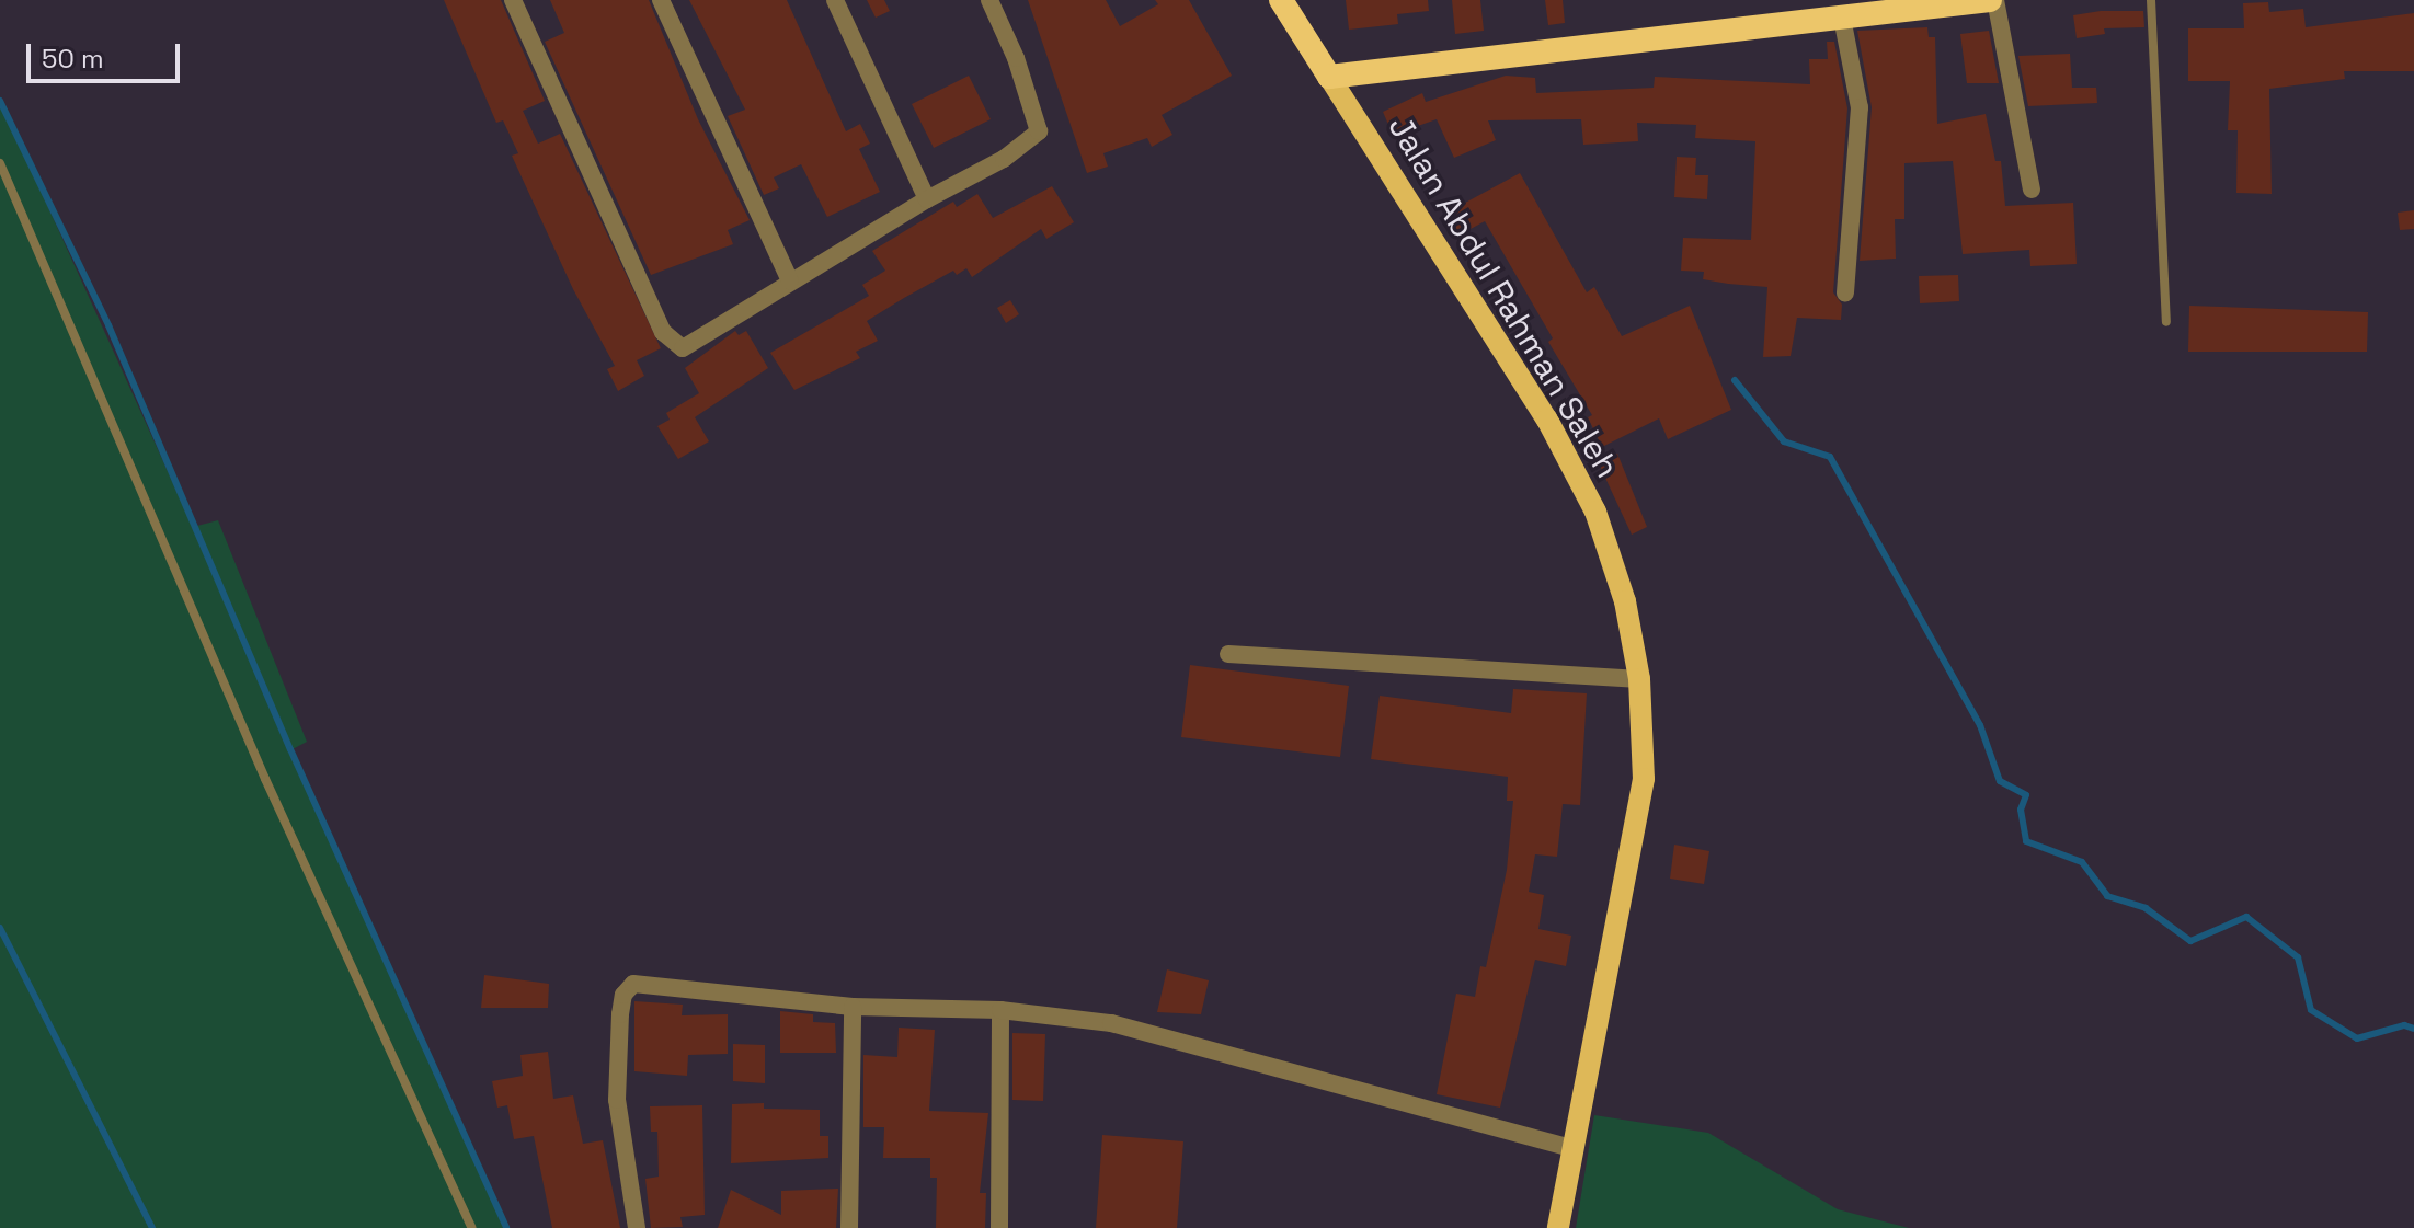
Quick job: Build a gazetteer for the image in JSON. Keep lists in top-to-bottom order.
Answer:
{
  "streets": {
    "main road": ["Jalan Abdul Rahman Saleh"]
  },
  "scale_bar": "50 m"
}
